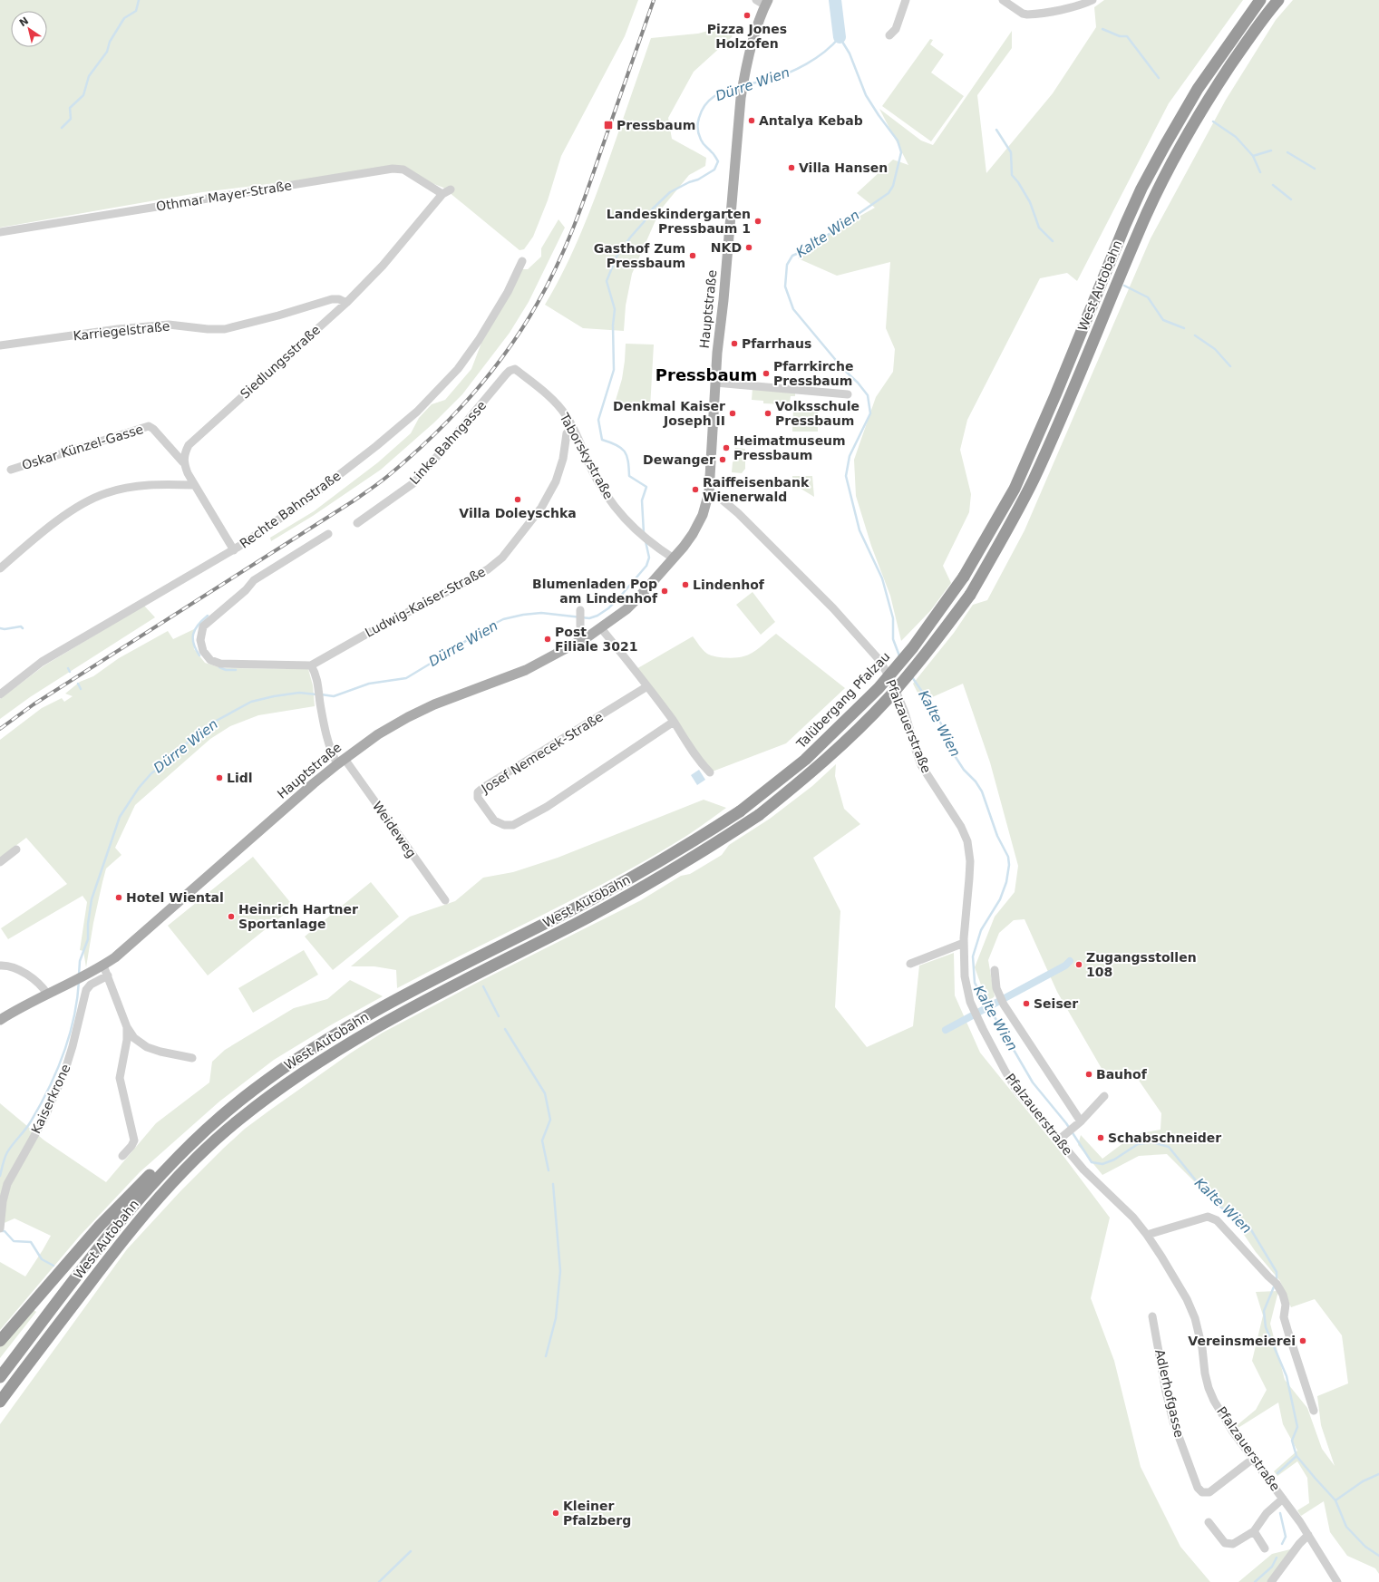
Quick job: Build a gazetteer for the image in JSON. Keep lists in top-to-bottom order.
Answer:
{
  "streets": {
    "highway": ["West Autobahn", "Talübergang Pfalzau"],
    "main road": ["Hauptstraße"],
    "street": [
      "Othmar Mayer-Straße",
      "Karriegelstraße",
      "Siedlungsstraße",
      "Linke Bahngasse",
      "Oskar Künzel-Gasse",
      "Taborskystraße",
      "Rechte Bahnstraße",
      "Ludwig-Kaiser-Straße",
      "Pfalzauerstraße",
      "Josef Nemecek-Straße",
      "Weideweg",
      "Kaiserkrone",
      "Adlerhofgasse"
    ]
  },
  "crossings": [
    ["Othmar Mayer-Straße", "Siedlungsstraße"],
    ["West Autobahn", "Talübergang Pfalzau"],
    ["Hauptstraße", "Taborskystraße"],
    ["Hauptstraße", "Pfalzauerstraße"],
    ["Hauptstraße", "Weideweg"],
    ["Karriegelstraße", "Siedlungsstraße"],
    ["Siedlungsstraße", "Oskar Künzel-Gasse"],
    ["Linke Bahngasse", "Taborskystraße"],
    ["Taborskystraße", "Ludwig-Kaiser-Straße"],
    ["Pfalzauerstraße", "Adlerhofgasse"]
  ],
  "districts": ["Pressbaum"],
  "water": ["Dürre Wien", "Kalte Wien"],
  "places": {
    "other": [
      "Pizza Jones Holzofen",
      "Antalya Kebab",
      "Villa Hansen",
      "Landeskindergarten Pressbaum 1",
      "NKD",
      "Gasthof Zum Pressbaum",
      "Pfarrhaus",
      "Pfarrkirche Pressbaum",
      "Denkmal Kaiser Joseph II",
      "Volksschule Pressbaum",
      "Heimatmuseum Pressbaum",
      "Dewanger",
      "Raiffeisenbank Wienerwald",
      "Villa Doleyschka",
      "Lindenhof",
      "Blumenladen Pop am Lindenhof",
      "Post Filiale 3021",
      "Lidl",
      "Hotel Wiental",
      "Heinrich Hartner Sportanlage",
      "Zugangsstollen 108",
      "Seiser",
      "Bauhof",
      "Schabschneider",
      "Vereinsmeierei",
      "Kleiner Pfalzberg"
    ],
    "transit": ["Pressbaum"]
  },
  "north": "top left"
}
